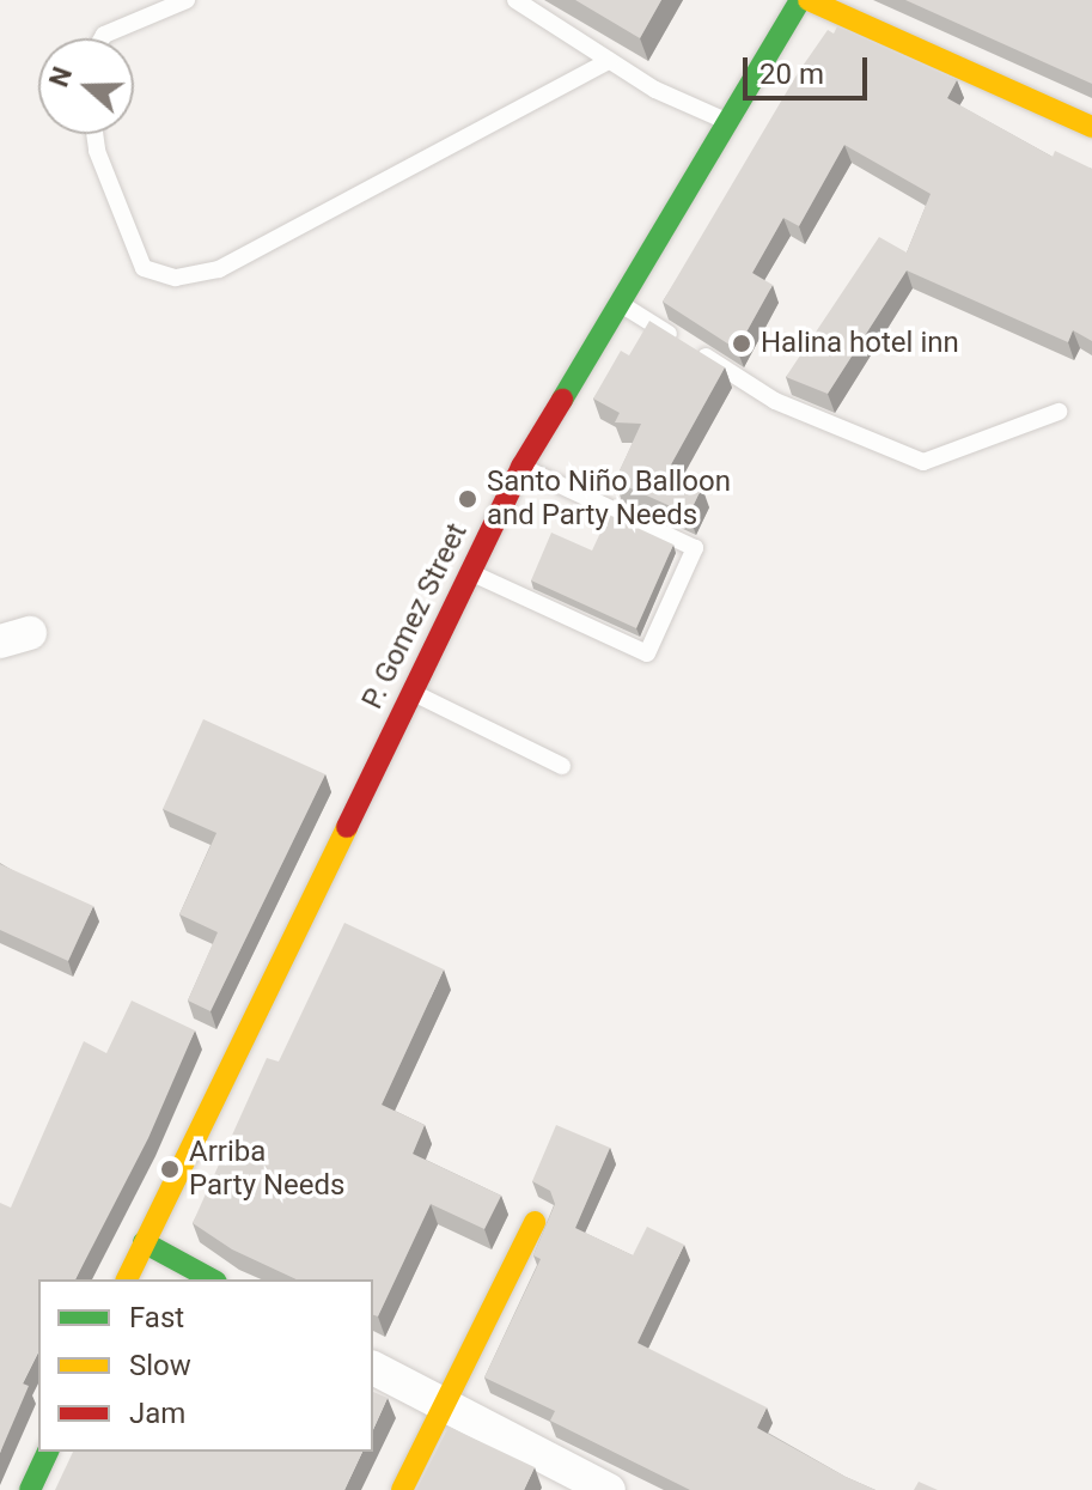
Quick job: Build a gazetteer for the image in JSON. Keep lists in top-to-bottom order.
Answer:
{
  "streets": {
    "main road": ["P. Gomez Street"]
  },
  "places": ["Halina hotel inn", "Santo Niño Balloon and Party Needs", "Arriba Party Needs"],
  "legend": ["Fast", "Slow", "Jam"],
  "scale_bar": "20 m",
  "north": "left"
}
